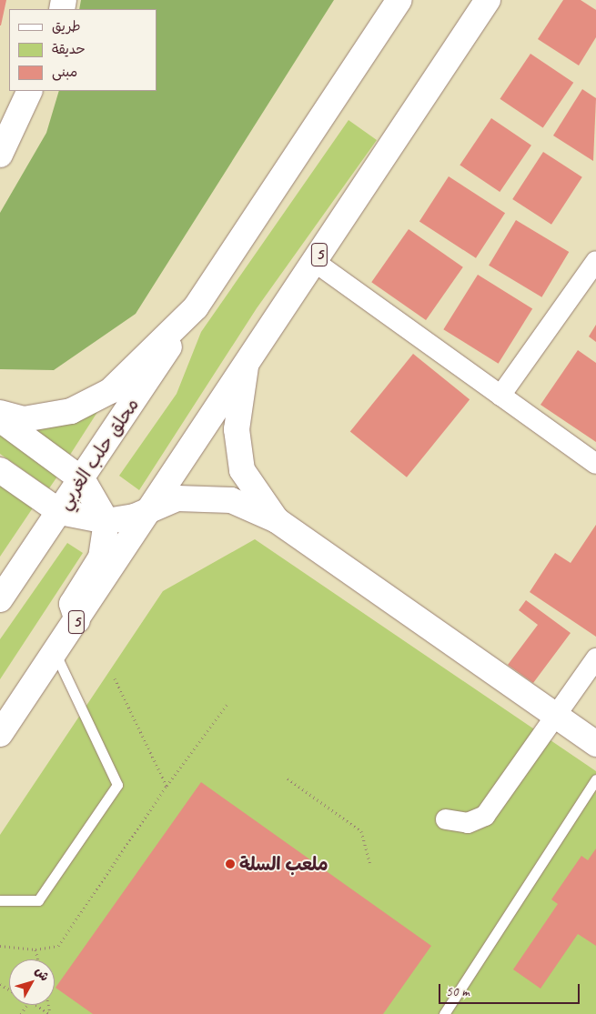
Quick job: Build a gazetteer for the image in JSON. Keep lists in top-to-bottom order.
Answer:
{
  "streets": {
    "main road": ["5", "محلق حلب الغربي"]
  },
  "places": ["ملعب السلة"],
  "legend": ["طريق", "حديقة", "مبنى"],
  "scale_bar": "50 m",
  "north": "top right"
}
